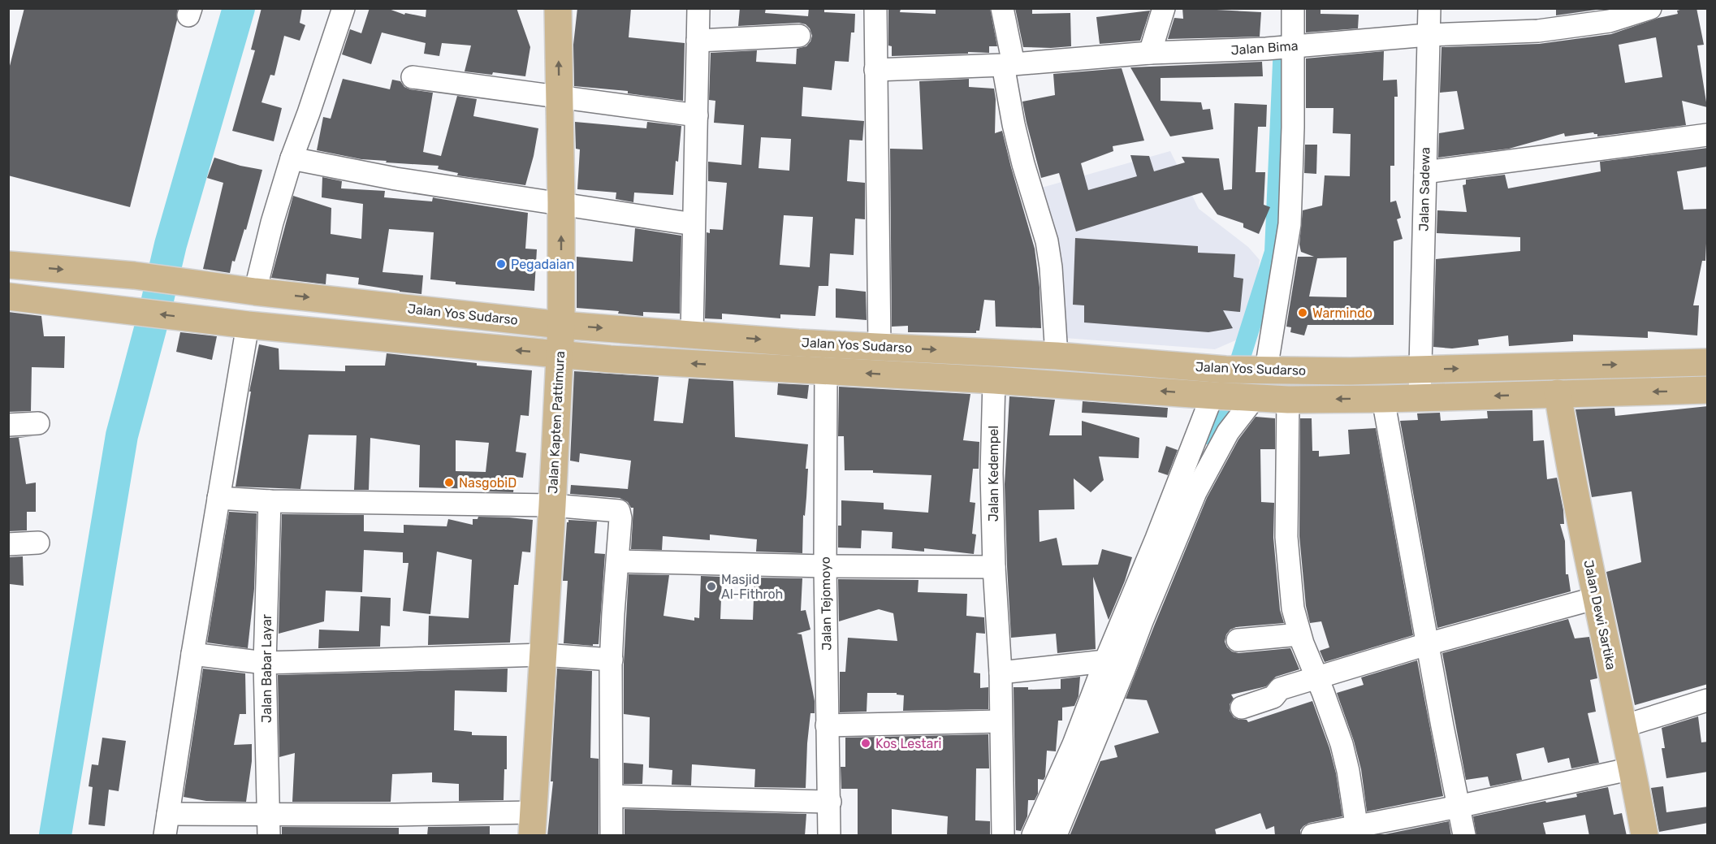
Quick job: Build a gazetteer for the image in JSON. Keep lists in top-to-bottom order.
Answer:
{
  "streets": {
    "main road": ["Jalan Yos Sudarso", "Jalan Kapten Pattimura", "Jalan Dewi Sartika"],
    "street": [
      "Jalan Bima",
      "Jalan Sadewa",
      "Jalan Kedempel",
      "Jalan Tejomoyo",
      "Jalan Babar Layar"
    ]
  },
  "crossings": [
    ["Jalan Bima", "Jalan Sadewa"],
    ["Jalan Sadewa", "Jalan Yos Sudarso"],
    ["Jalan Yos Sudarso", "Jalan Kapten Pattimura"],
    ["Jalan Yos Sudarso", "Jalan Kedempel"],
    ["Jalan Yos Sudarso", "Jalan Tejomoyo"],
    ["Jalan Yos Sudarso", "Jalan Dewi Sartika"]
  ],
  "places": [
    "Pegadaian",
    "Warmindo",
    "NasgobiD",
    "Masjid Al-Fithroh",
    "Kos Lestari"
  ]
}
